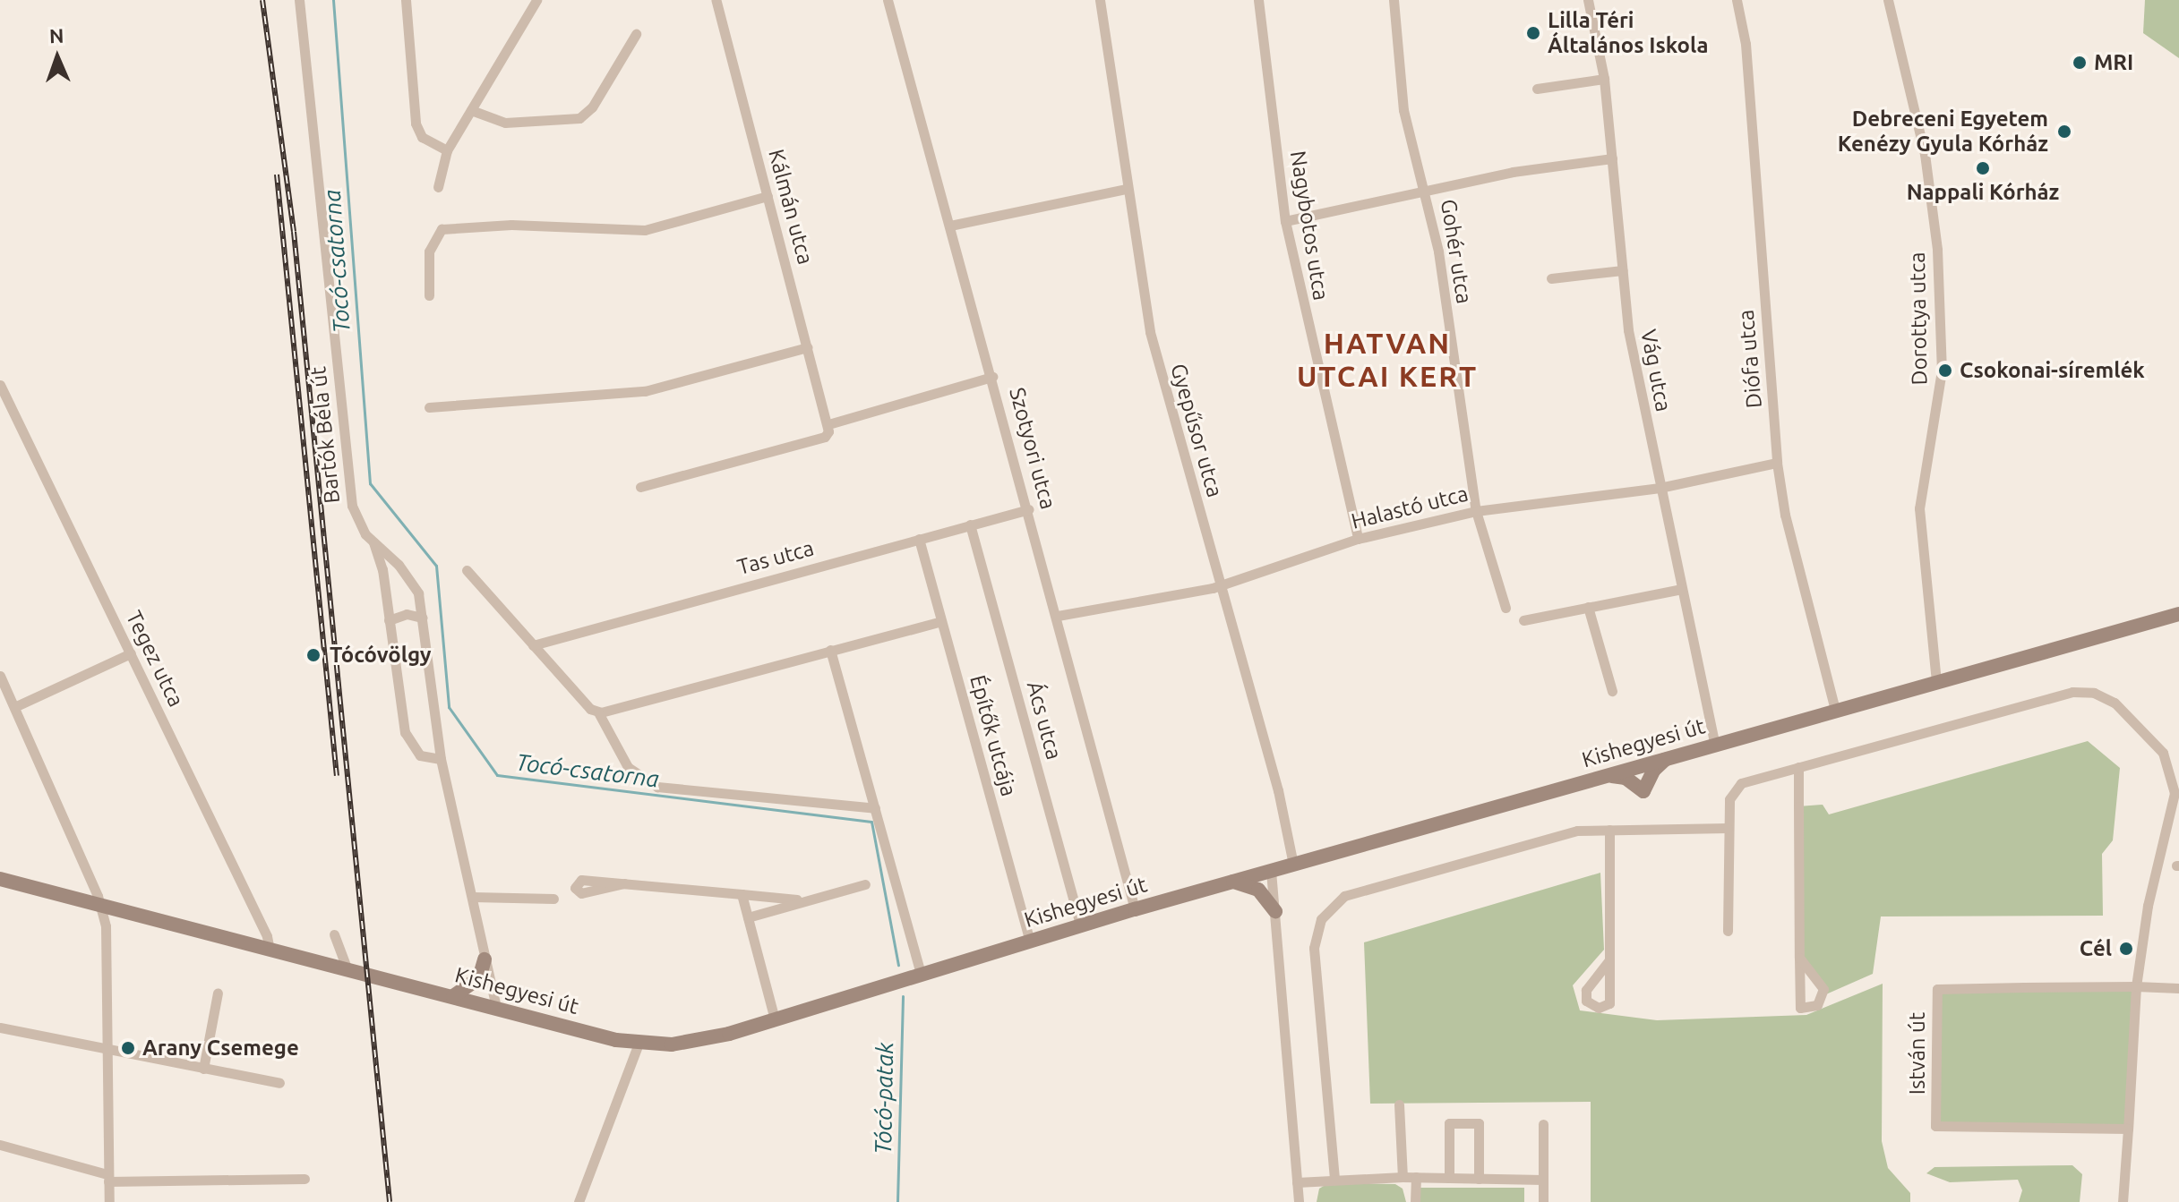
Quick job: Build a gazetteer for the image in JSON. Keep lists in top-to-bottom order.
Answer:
{
  "streets": {
    "street": [
      "Kálmán utca",
      "Nagybotos utca",
      "Gohér utca",
      "Dorottya utca",
      "Diófa utca",
      "Vág utca",
      "Gyepűsor utca",
      "Bartók Béla út",
      "Szotyori utca",
      "Halastó utca",
      "Tas utca",
      "Tegez utca",
      "Ács utca",
      "Építők utcája",
      "Kishegyesi út",
      "István út"
    ]
  },
  "crossings": [
    ["Nagybotos utca", "Halastó utca"],
    ["Gohér utca", "Halastó utca"],
    ["Dorottya utca", "Kishegyesi út"],
    ["Diófa utca", "Halastó utca"],
    ["Diófa utca", "Kishegyesi út"],
    ["Vág utca", "Halastó utca"],
    ["Vág utca", "Kishegyesi út"],
    ["Gyepűsor utca", "Halastó utca"],
    ["Gyepűsor utca", "Kishegyesi út"],
    ["Bartók Béla út", "Kishegyesi út"],
    ["Szotyori utca", "Halastó utca"],
    ["Szotyori utca", "Tas utca"],
    ["Szotyori utca", "Kishegyesi út"],
    ["Tas utca", "Ács utca"],
    ["Tas utca", "Építők utcája"],
    ["Tegez utca", "Kishegyesi út"],
    ["Ács utca", "Kishegyesi út"],
    ["Építők utcája", "Kishegyesi út"]
  ],
  "districts": ["HATVAN UTCAI KERT"],
  "water": ["Tocó-csatorna", "Tócó-patak"],
  "places": [
    "Lilla Téri Általános Iskola",
    "MRI",
    "Debreceni Egyetem Kenézy Gyula Kórház",
    "Nappali Kórház",
    "Csokonai-síremlék",
    "Tócóvölgy",
    "Cél",
    "Arany Csemege"
  ],
  "north": "top"
}
